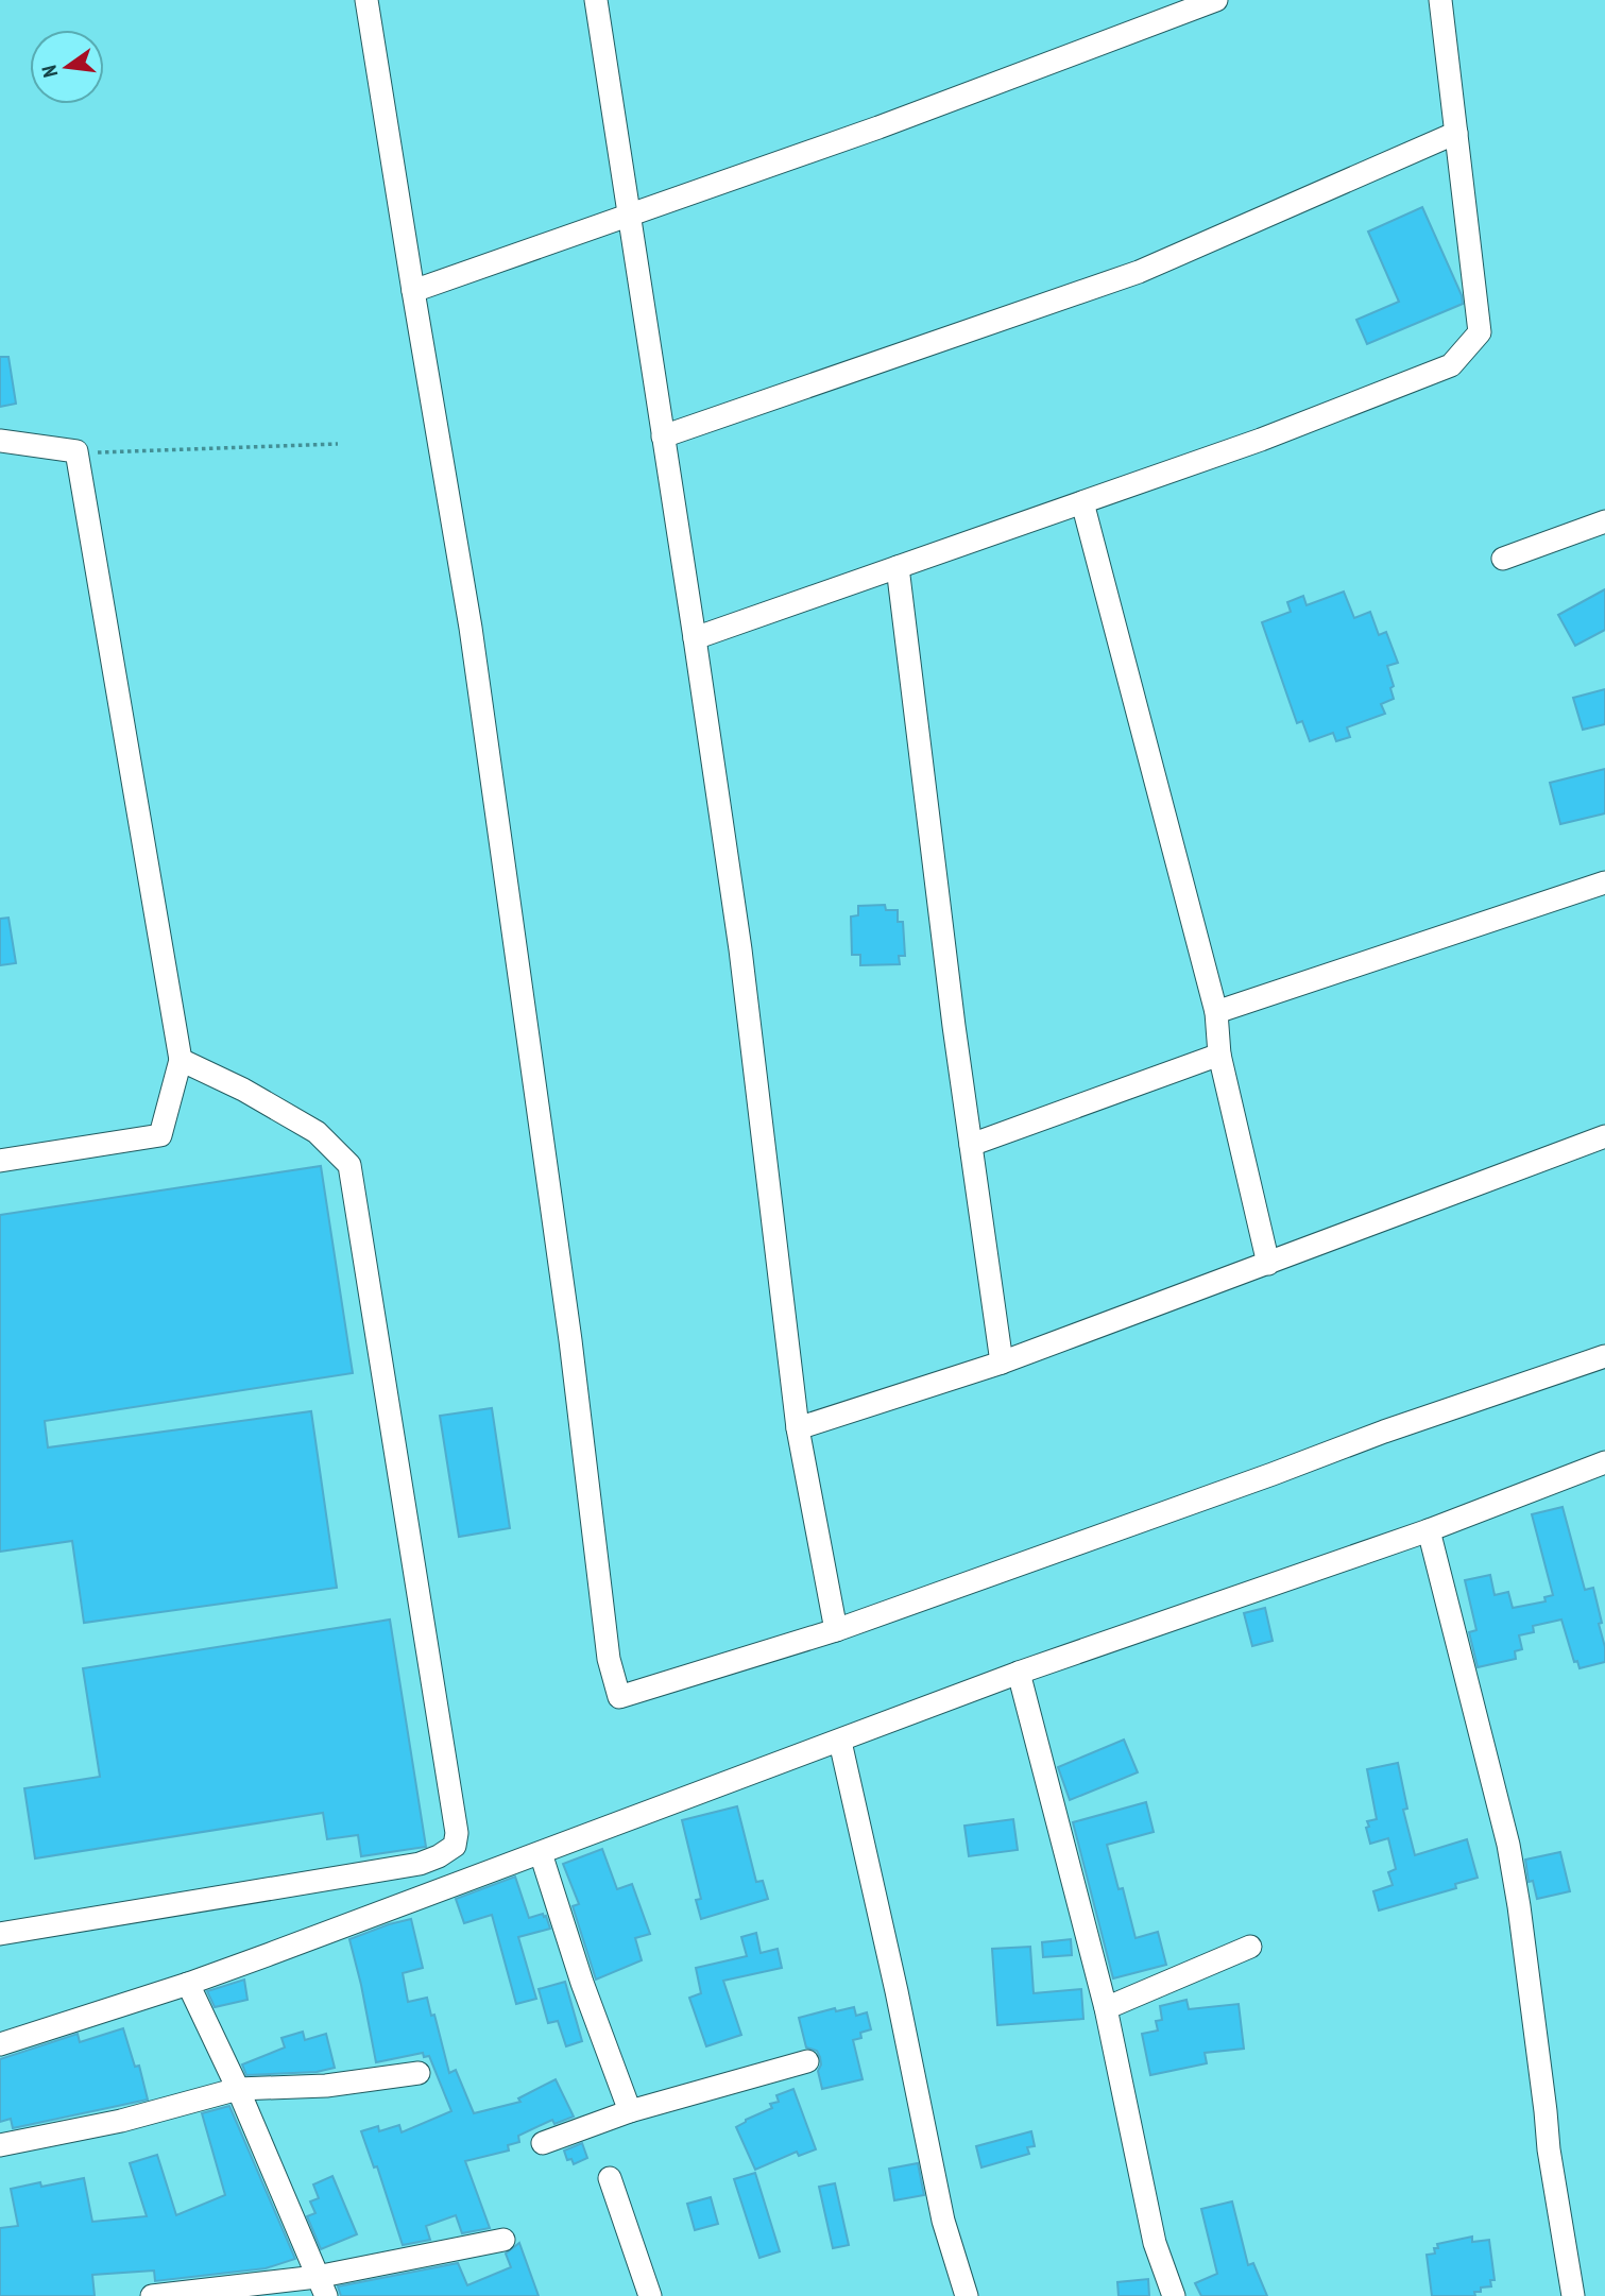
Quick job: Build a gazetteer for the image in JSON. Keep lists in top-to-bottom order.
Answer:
{
  "north": "left"
}
